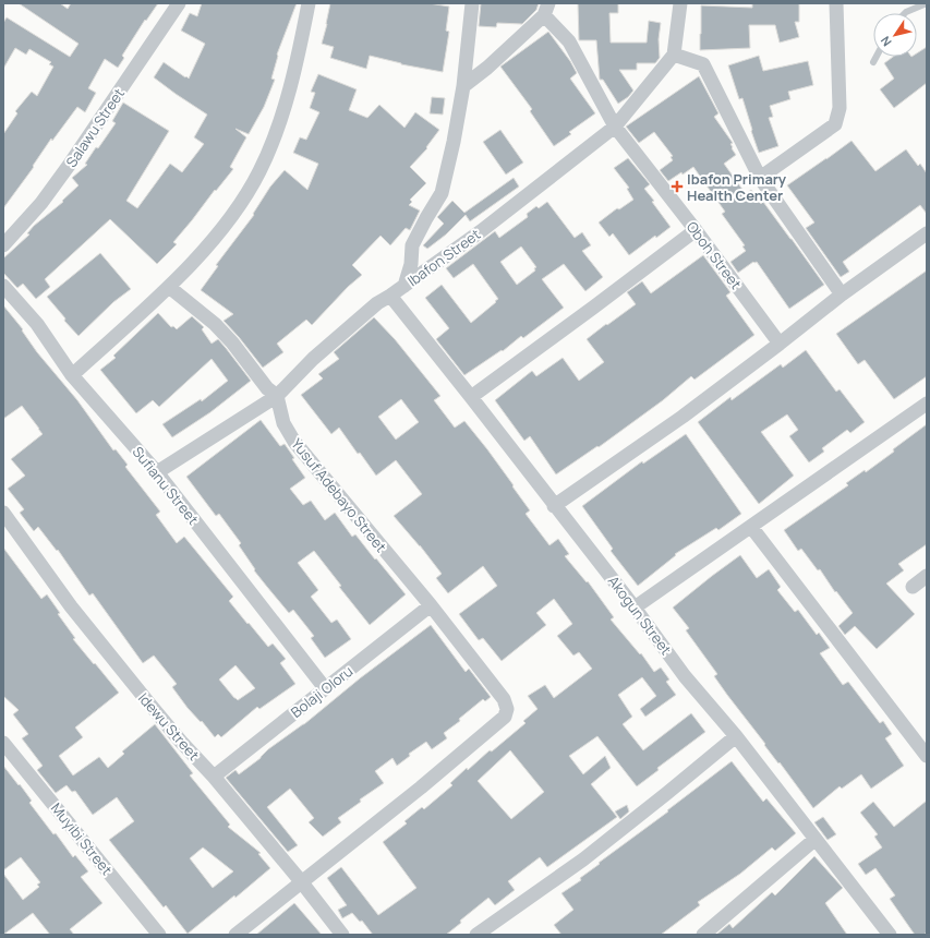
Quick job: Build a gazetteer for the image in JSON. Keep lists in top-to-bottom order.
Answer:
{
  "streets": {
    "street": [
      "Salawu Street",
      "Oboh Street",
      "Ibafon Street",
      "Sufianu Street",
      "Yusuf Adebayo Street",
      "Akogun Street",
      "Bolaji Oloru",
      "Idewu Street",
      "Muyibi Street"
    ]
  },
  "crossings": [
    ["Oboh Street", "Ibafon Street"],
    ["Ibafon Street", "Sufianu Street"],
    ["Ibafon Street", "Yusuf Adebayo Street"],
    ["Ibafon Street", "Akogun Street"],
    ["Sufianu Street", "Bolaji Oloru"],
    ["Yusuf Adebayo Street", "Bolaji Oloru"],
    ["Yusuf Adebayo Street", "Idewu Street"],
    ["Bolaji Oloru", "Idewu Street"]
  ],
  "places": {
    "health": ["Ibafon Primary Health Center"]
  },
  "north": "bottom left"
}
